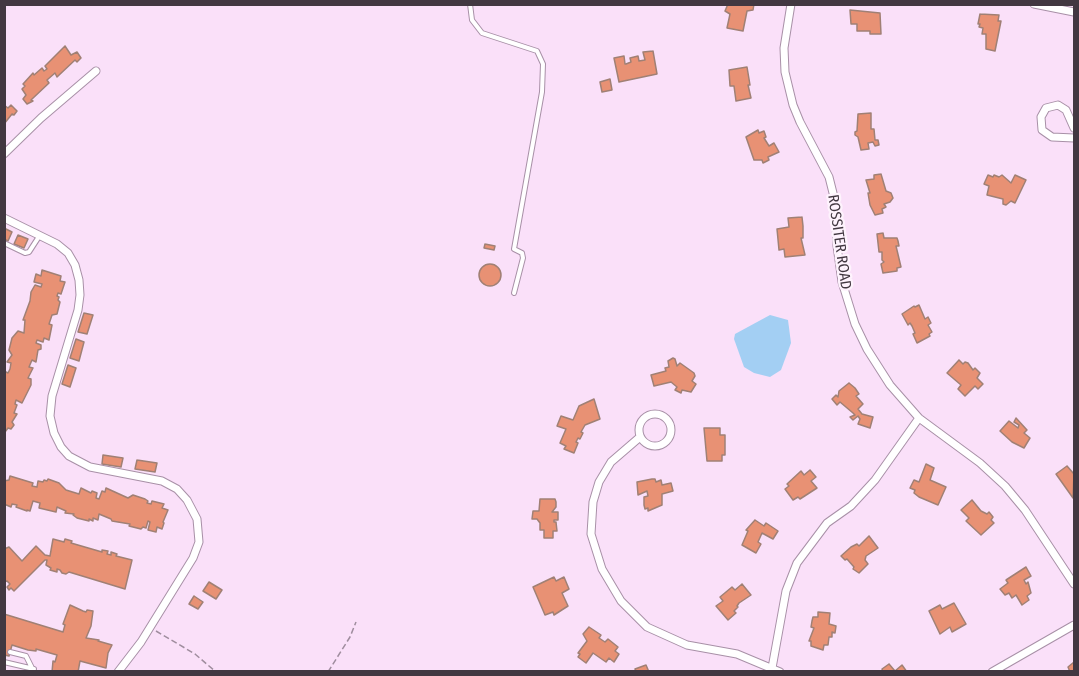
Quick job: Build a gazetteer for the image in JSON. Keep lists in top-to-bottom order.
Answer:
{
  "streets": {
    "street": ["ROSSITER ROAD"]
  }
}
